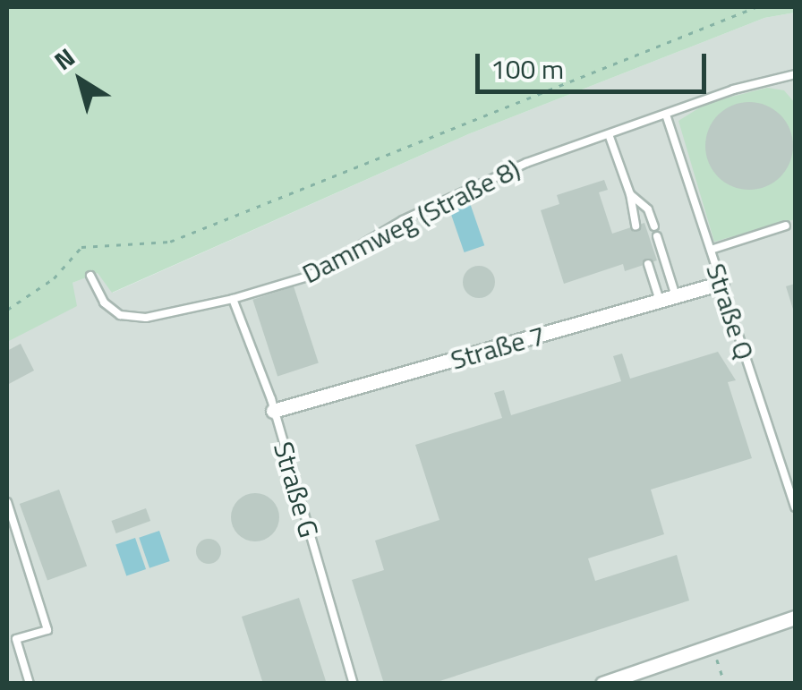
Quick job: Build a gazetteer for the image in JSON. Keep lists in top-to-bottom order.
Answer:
{
  "streets": {
    "street": ["Straße 7"],
    "lane": ["Dammweg (Straße 8)", "Straße Q", "Straße G"]
  },
  "crossings": [
    ["Dammweg (Straße 8)", "Straße Q"],
    ["Dammweg (Straße 8)", "Straße G"],
    ["Straße Q", "Straße 7"],
    ["Straße 7", "Straße G"]
  ],
  "scale_bar": "100 m",
  "north": "top left"
}
